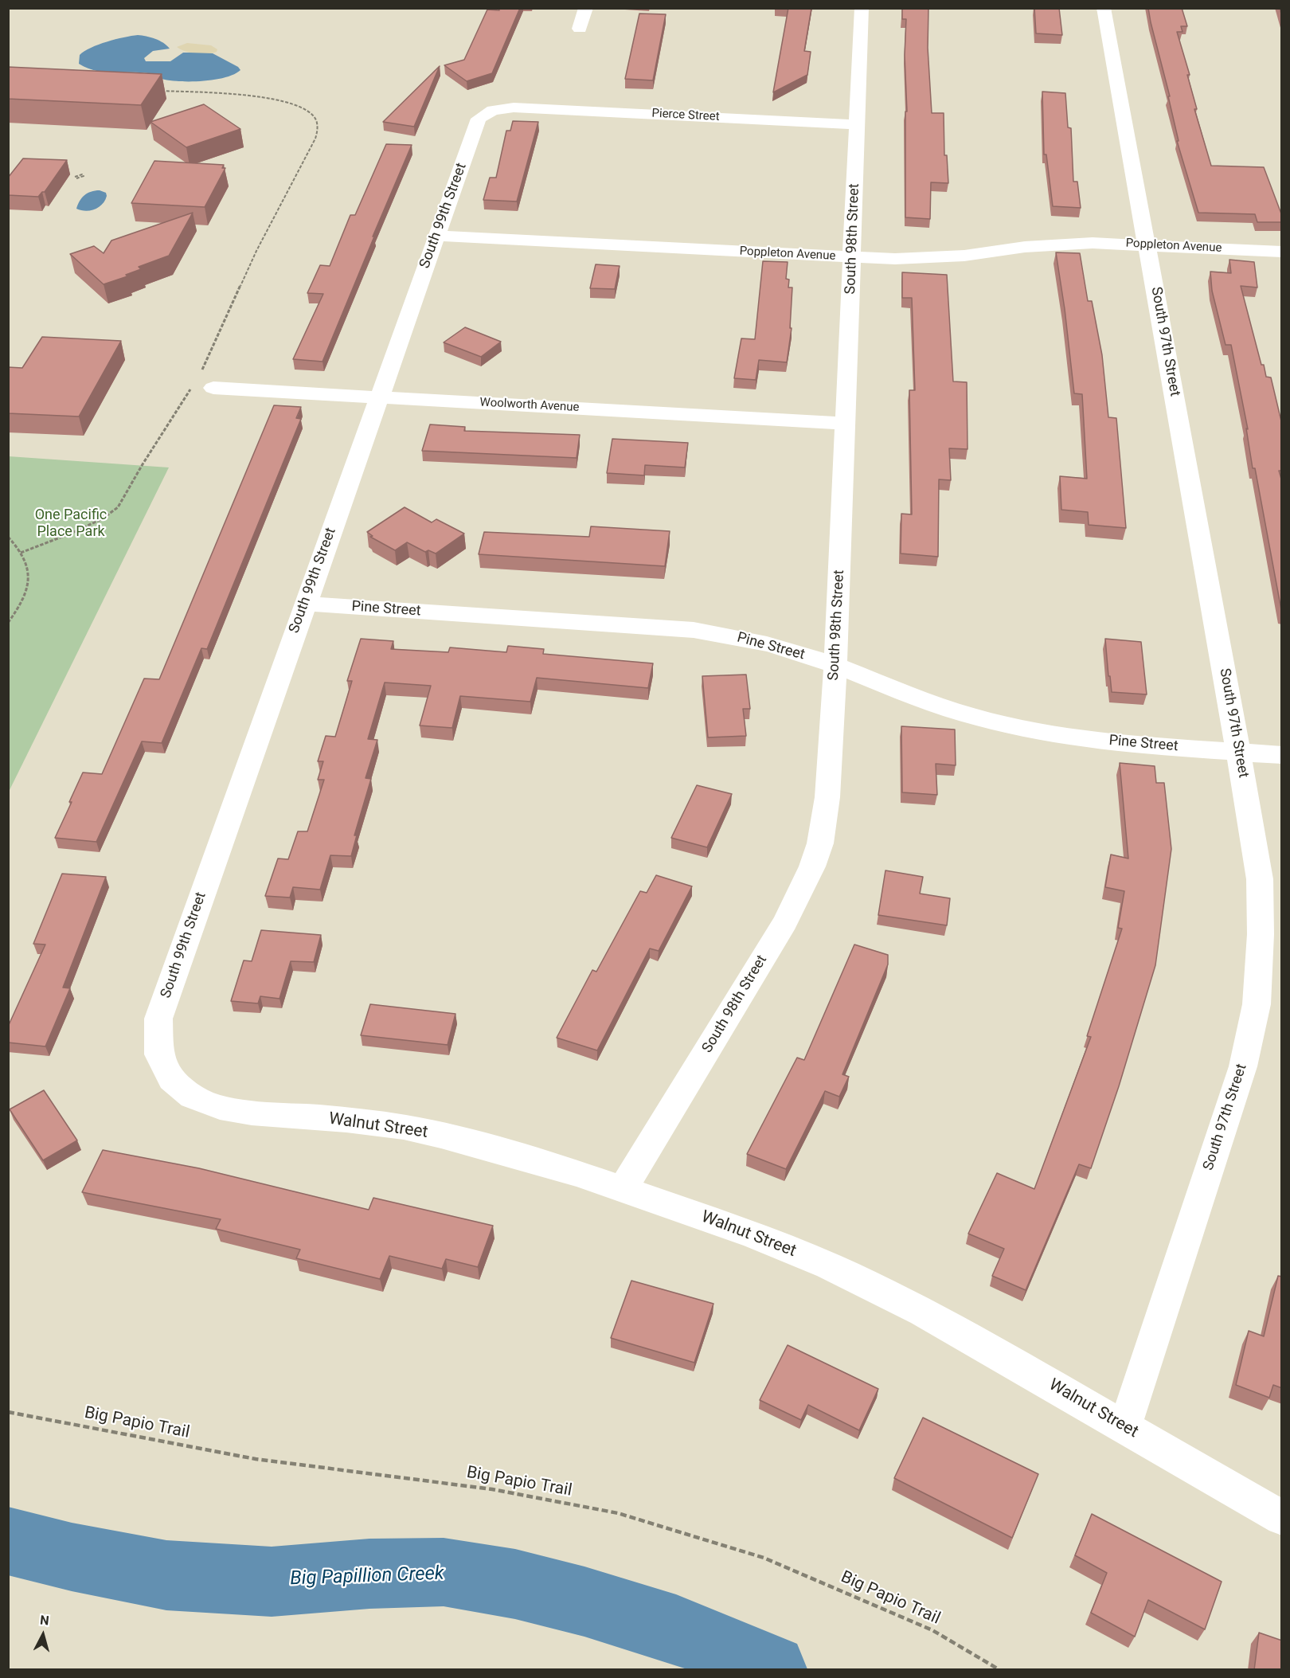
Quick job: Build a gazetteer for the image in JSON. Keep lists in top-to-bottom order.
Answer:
{
  "streets": {
    "street": [
      "Pierce Street",
      "South 99th Street",
      "South 98th Street",
      "Poppleton Avenue",
      "South 97th Street",
      "Woolworth Avenue",
      "Pine Street",
      "Walnut Street"
    ],
    "path": ["Big Papio Trail"]
  },
  "crossings": [
    ["Pierce Street", "South 99th Street"],
    ["Pierce Street", "South 98th Street"],
    ["South 99th Street", "Poppleton Avenue"],
    ["South 99th Street", "Woolworth Avenue"],
    ["South 99th Street", "Pine Street"],
    ["South 99th Street", "Walnut Street"],
    ["South 98th Street", "Poppleton Avenue"],
    ["South 98th Street", "Woolworth Avenue"],
    ["South 98th Street", "Pine Street"],
    ["South 98th Street", "Walnut Street"],
    ["Poppleton Avenue", "South 97th Street"],
    ["South 97th Street", "Pine Street"],
    ["South 97th Street", "Walnut Street"]
  ],
  "water": ["Big Papillion Creek"],
  "parks": ["One Pacific Place Park"],
  "north": "top"
}
